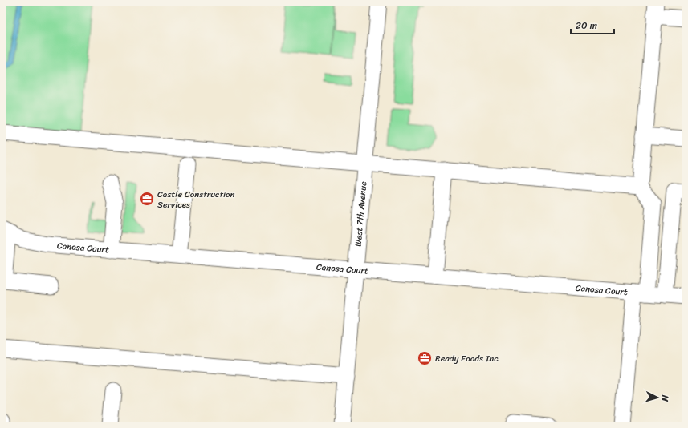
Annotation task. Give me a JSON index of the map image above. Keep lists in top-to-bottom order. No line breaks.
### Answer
{"streets":{"street":["West 7th Avenue","Canosa Court"]},"crossings":[["West 7th Avenue","Canosa Court"]],"places":{"office":["Castle Construction Services","Ready Foods Inc"]},"scale_bar":"20 m","north":"right"}
